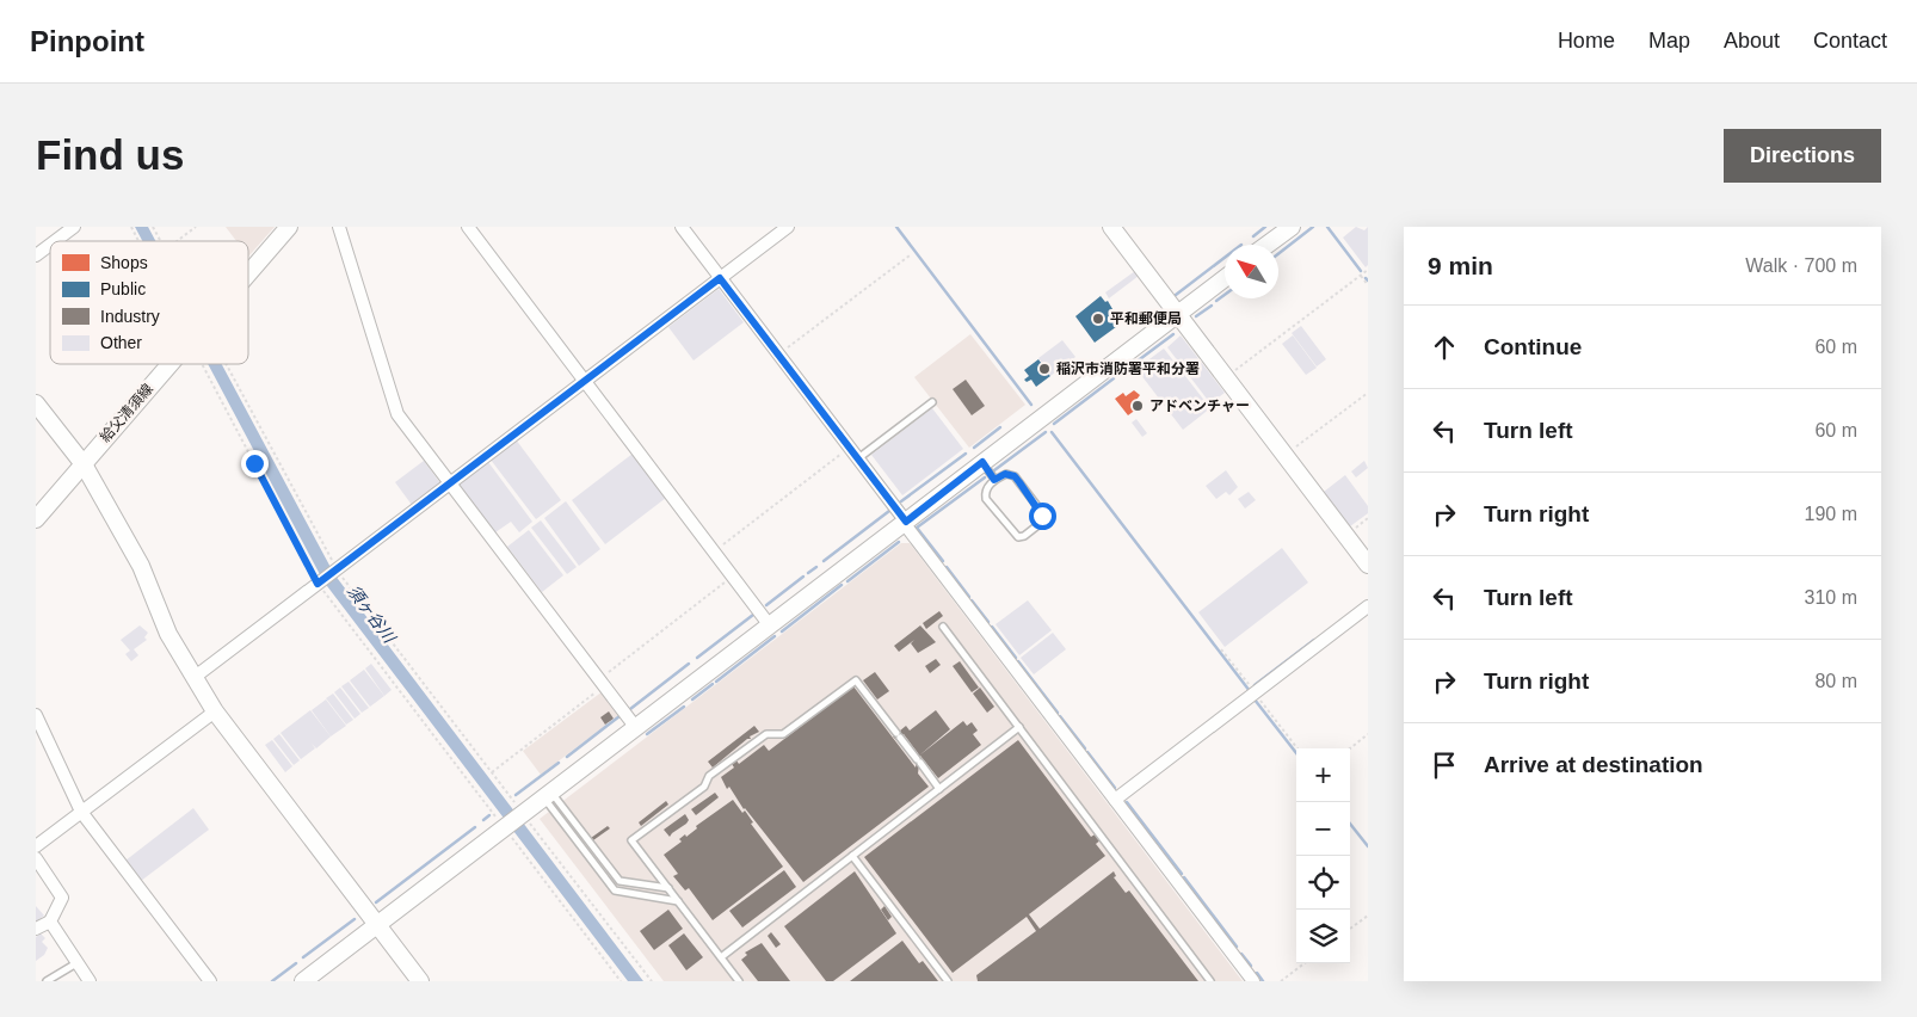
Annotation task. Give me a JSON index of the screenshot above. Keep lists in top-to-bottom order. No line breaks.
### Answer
{"streets":{"street":["給父清須線"]},"water":["須ヶ谷川"],"places":["平和郵便局","稲沢市消防署平和分署","アドベンチャー"],"legend":["Shops","Public","Industry","Other"],"north":"top left","page":{"header":"Pinpoint","nav":["Home","Map","About","Contact"],"buttons":"Directions","title":"Find us","heading":["9 min","Walk · 700 m"],"list":[["Continue","60 m"],["Turn left","60 m"],["Turn right","190 m"],["Turn left","310 m"],["Turn right","80 m"],"Arrive at destination"],"map_buttons":["+","−"]}}
